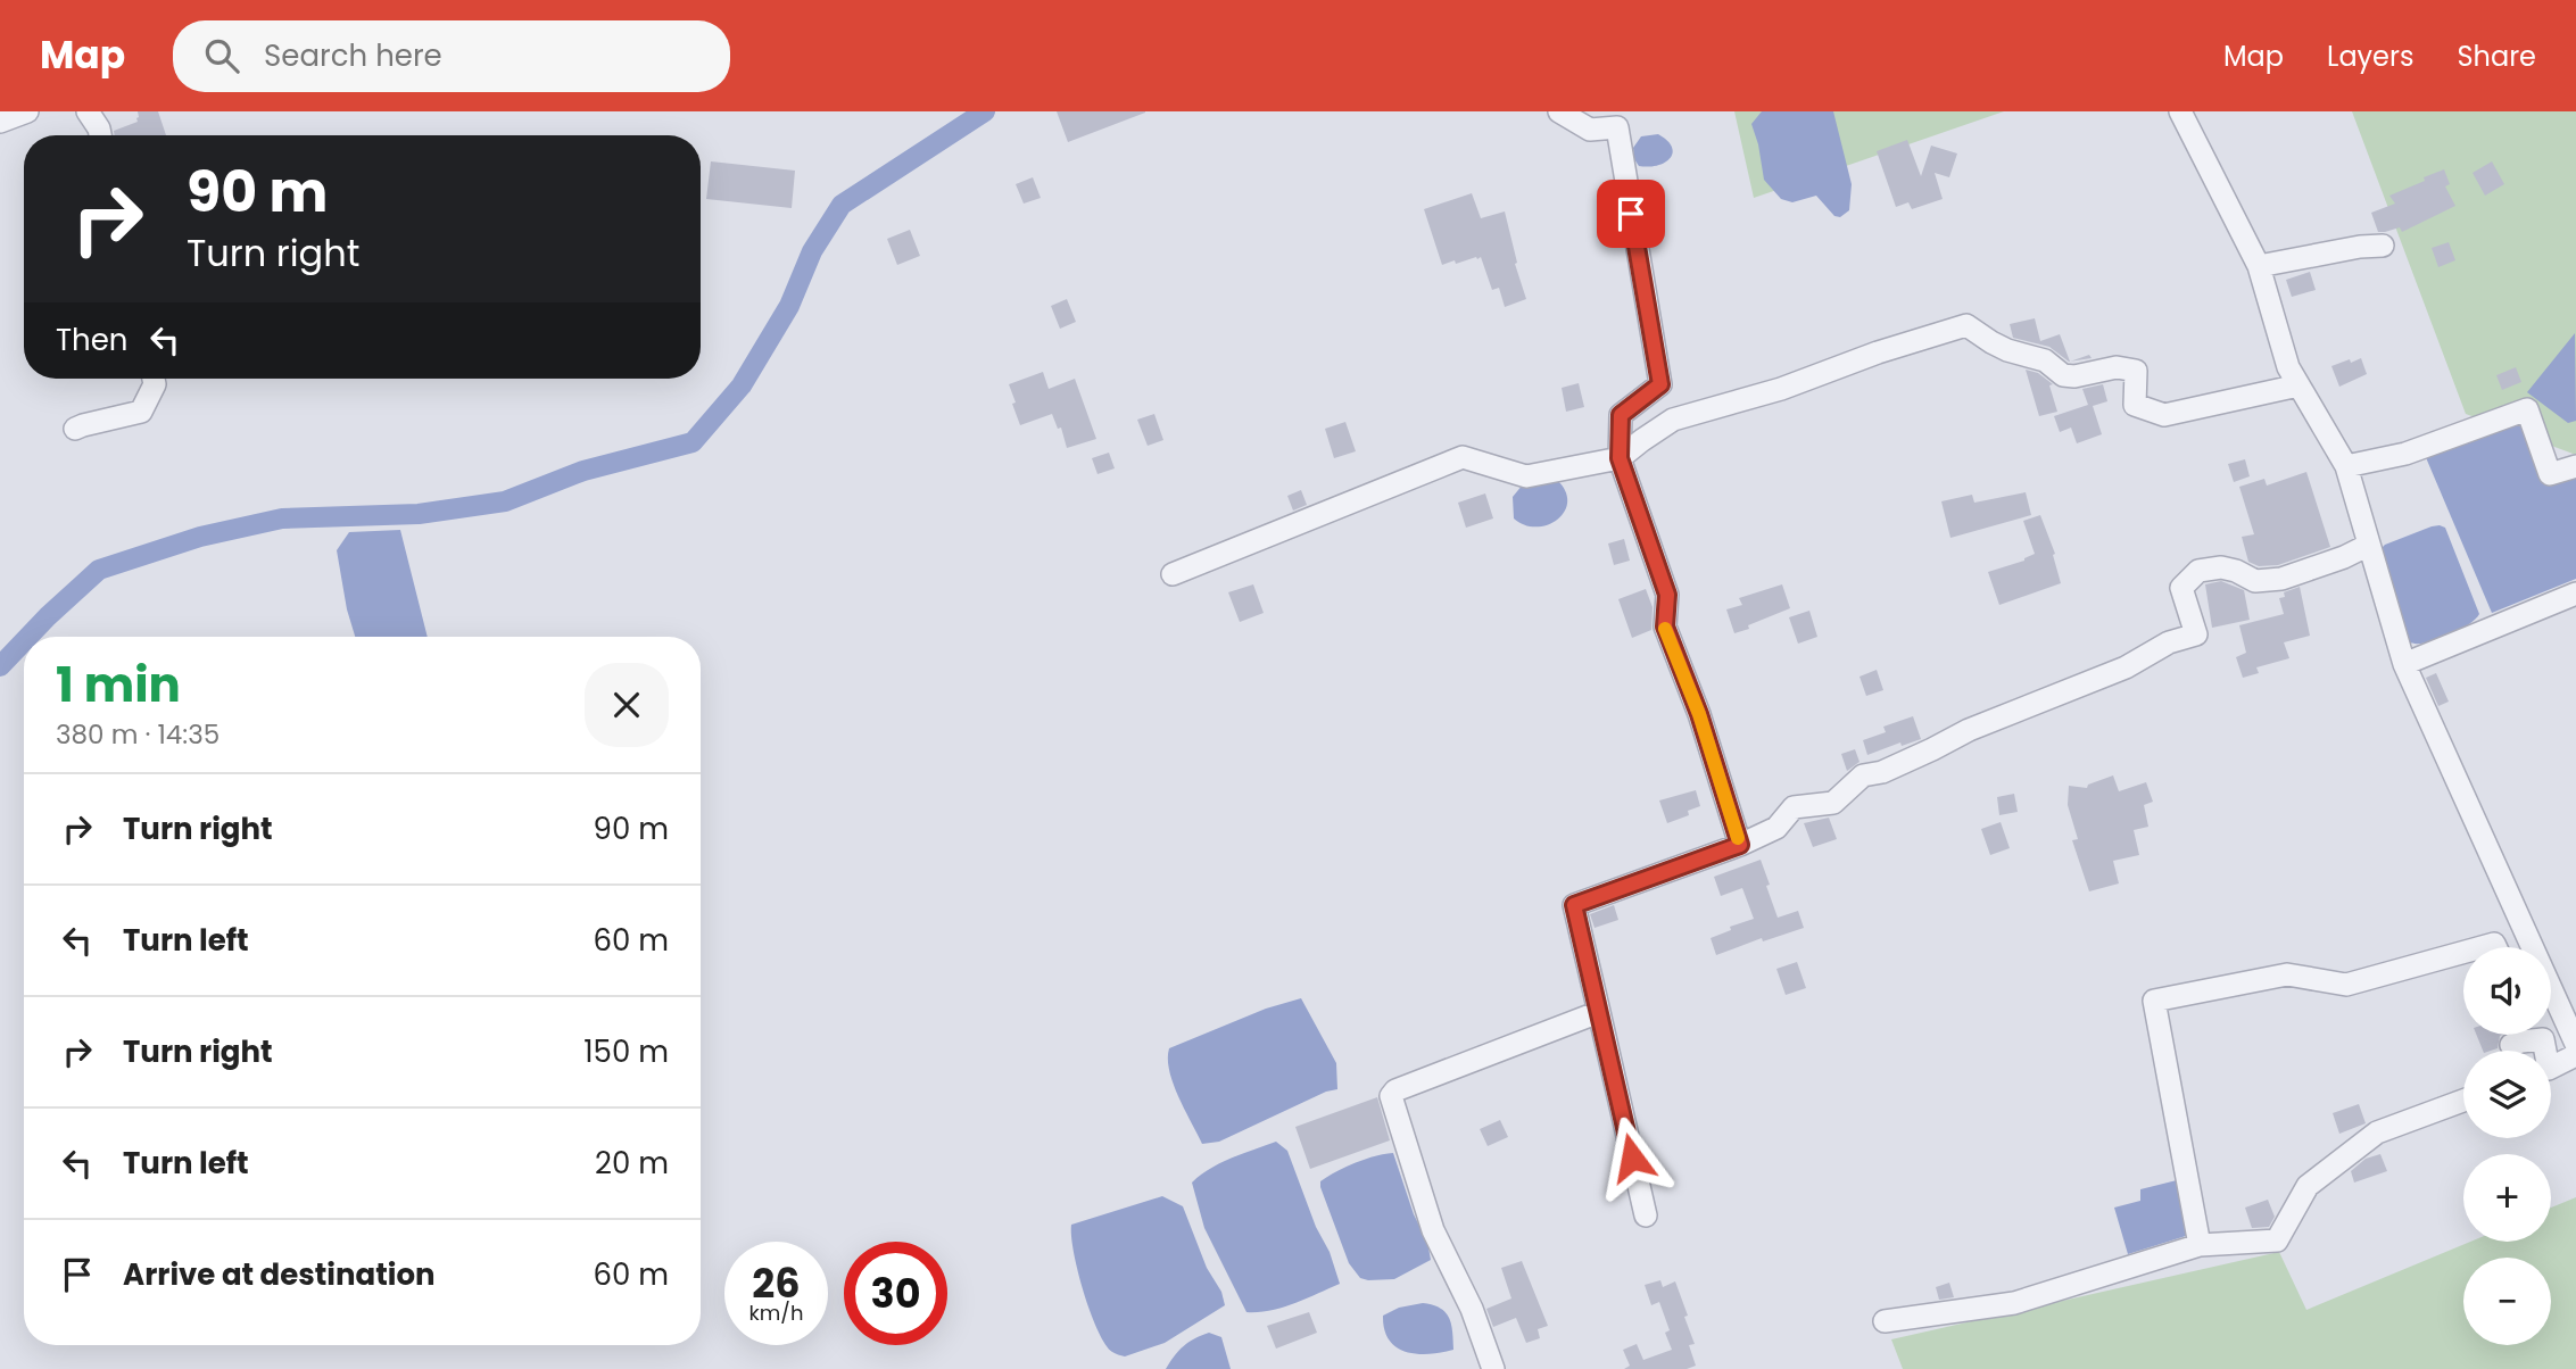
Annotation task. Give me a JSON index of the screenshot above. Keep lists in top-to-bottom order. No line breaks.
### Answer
{"page":{"header":"Map","search":"Search here","nav":["Map","Layers","Share"],"turn":["90 m","Turn right"],"then":"Then","heading":["1 min","380 m · 14:35"],"list":[{"name":"Turn right","value":"90 m"},{"name":"Turn left","value":"60 m"},{"name":"Turn right","value":"150 m"},{"name":"Turn left","value":"20 m"},{"name":"Arrive at destination","value":"60 m"}],"map_buttons":["+","−"],"speed":"26 km/h","limit":"30"}}
